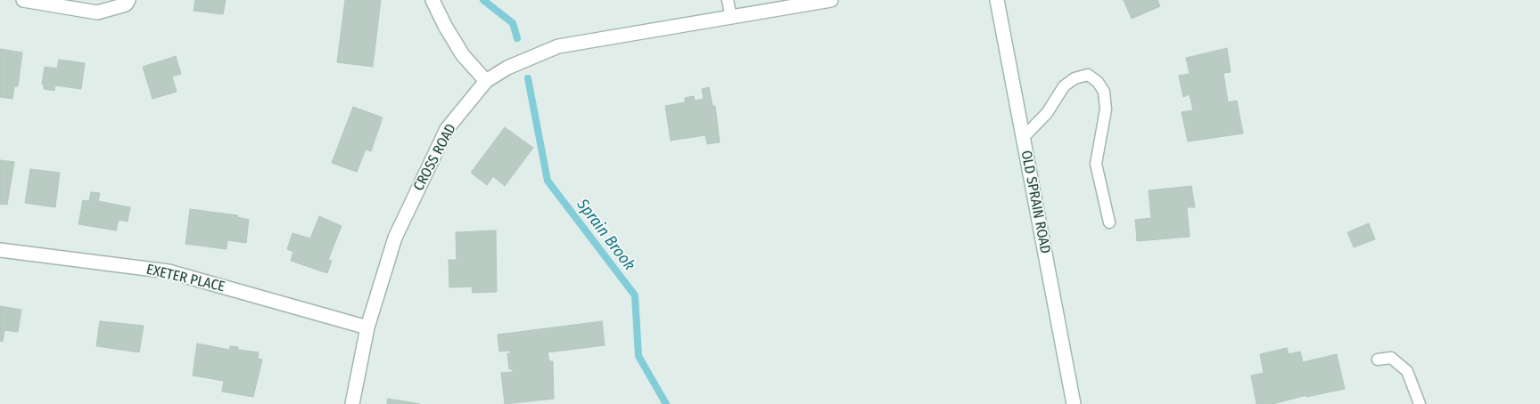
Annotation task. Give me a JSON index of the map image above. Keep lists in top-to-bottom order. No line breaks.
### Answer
{"streets":{"street":["CROSS ROAD","OLD SPRAIN ROAD","EXETER PLACE"]},"crossings":[["CROSS ROAD","EXETER PLACE"]],"water":["Sprain Brook"]}
